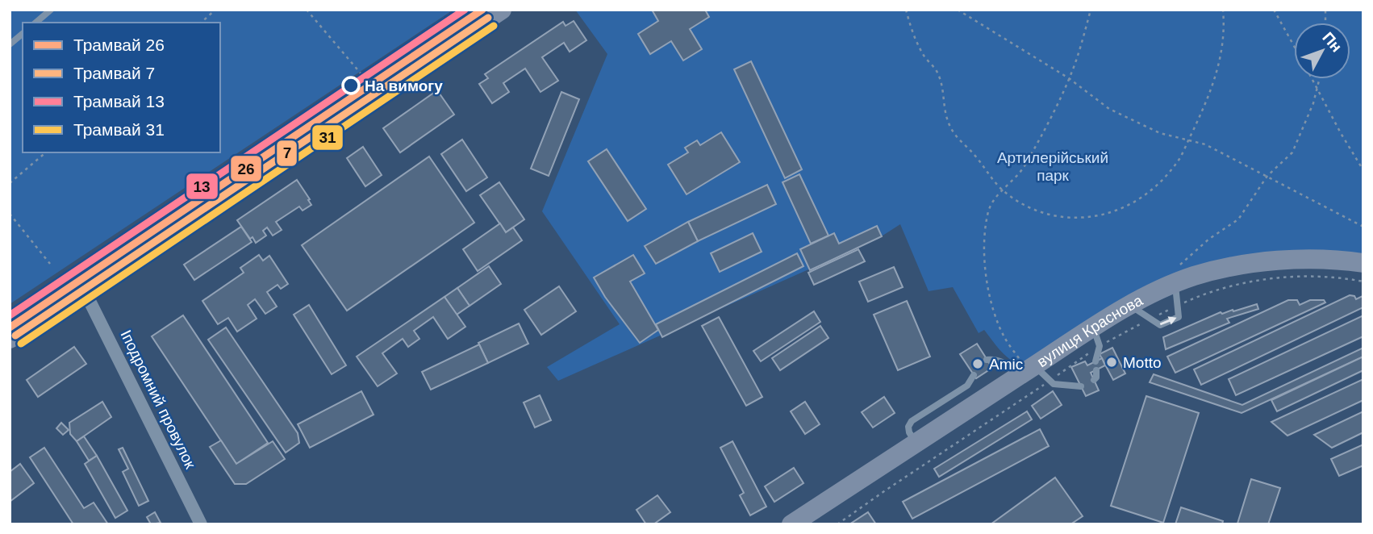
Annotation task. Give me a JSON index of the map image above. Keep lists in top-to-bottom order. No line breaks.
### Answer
{"streets":{"main road":["вулиця Краснова"],"street":["Іподромний провулок"]},"parks":["Артилерійський парк"],"places":["На вимогу","Motto","Amic"],"lines":["tram line 26","tram line 13","tram line 7","tram line 31"],"legend":["Трамвай 26","Трамвай 7","Трамвай 13","Трамвай 31"],"north":"top right"}
